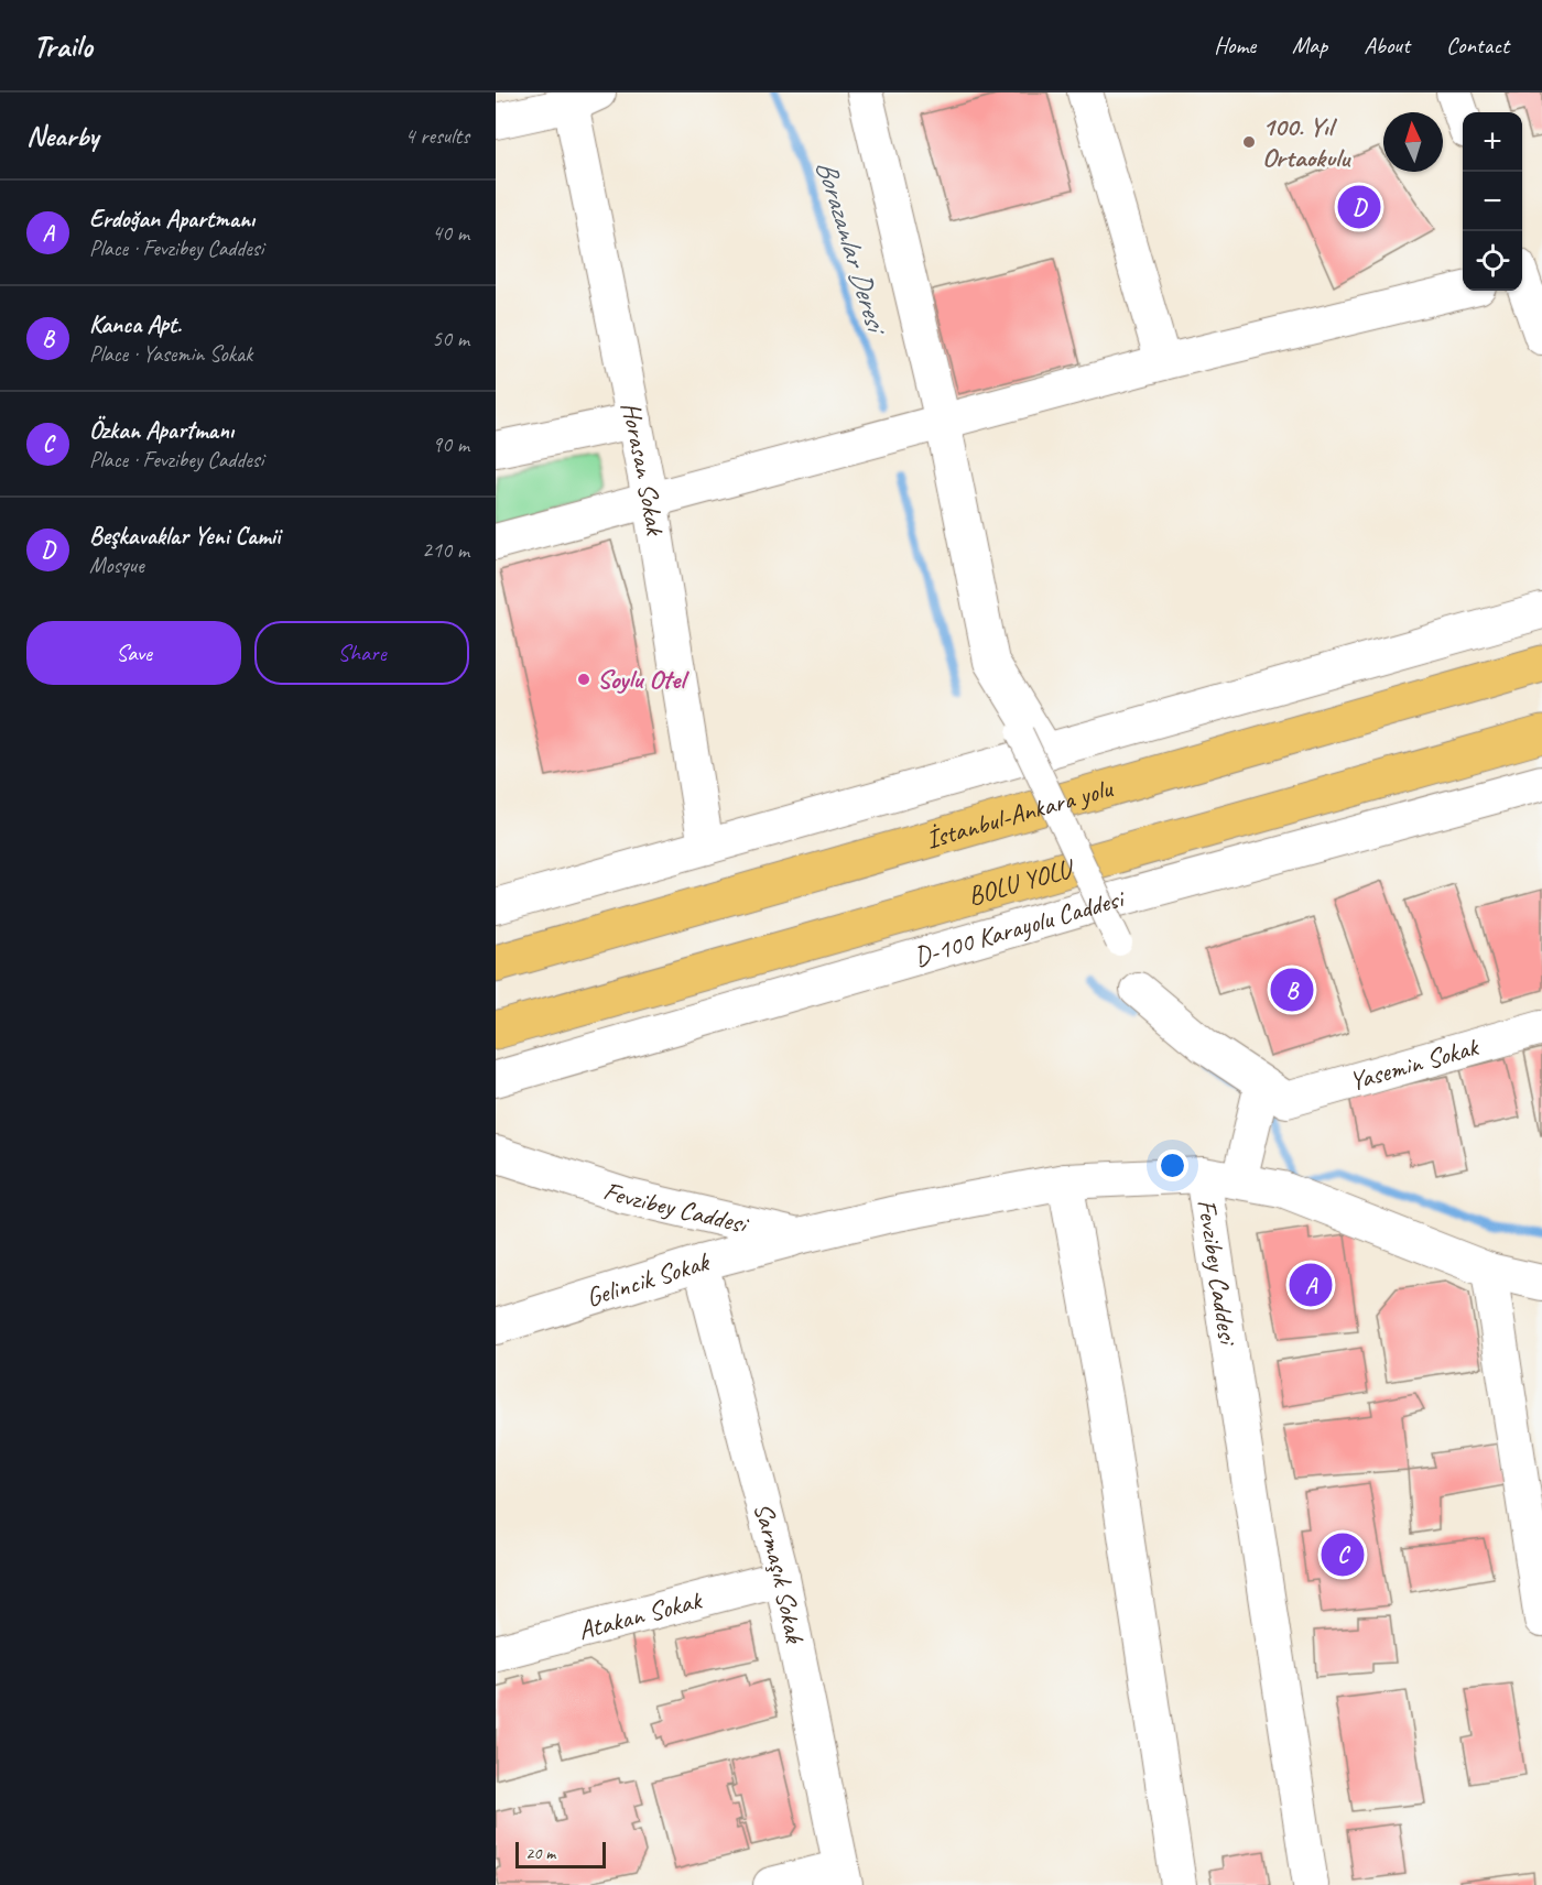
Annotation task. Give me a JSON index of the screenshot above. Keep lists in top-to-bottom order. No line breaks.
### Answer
{"streets":{"highway":["İstanbul-Ankara yolu","BOLU YOLU"],"street":["Horasan Sokak","D-100 Karayolu Caddesi","Yasemin Sokak","Fevzibey Caddesi","Gelincik Sokak","Sarmaşık Sokak","Atakan Sokak"]},"crossings":[["Fevzibey Caddesi","Gelincik Sokak"],["Gelincik Sokak","Sarmaşık Sokak"],["Sarmaşık Sokak","Atakan Sokak"]],"water":["Borazanlar Deresi"],"places":["100. Yıl Ortaokulu","Soylu Otel"],"scale_bar":"20 m","north":"top","page":{"header":"Trailo","nav":["Home","Map","About","Contact"],"heading":["Nearby","4 results"],"map_buttons":["+","−"],"list":[{"mark":"A","name":"Erdoğan Apartmanı","note":"Place · Fevzibey Caddesi","value":"40 m"},{"mark":"B","name":"Kanca Apt.","note":"Place · Yasemin Sokak","value":"50 m"},{"mark":"C","name":"Özkan Apartmanı","note":"Place · Fevzibey Caddesi","value":"90 m"},{"mark":"D","name":"Beşkavaklar Yeni Camii","note":"Mosque","value":"210 m"}],"pins":["D","B","A","C"],"buttons":["Save","Share"],"scale":"20 m"}}
